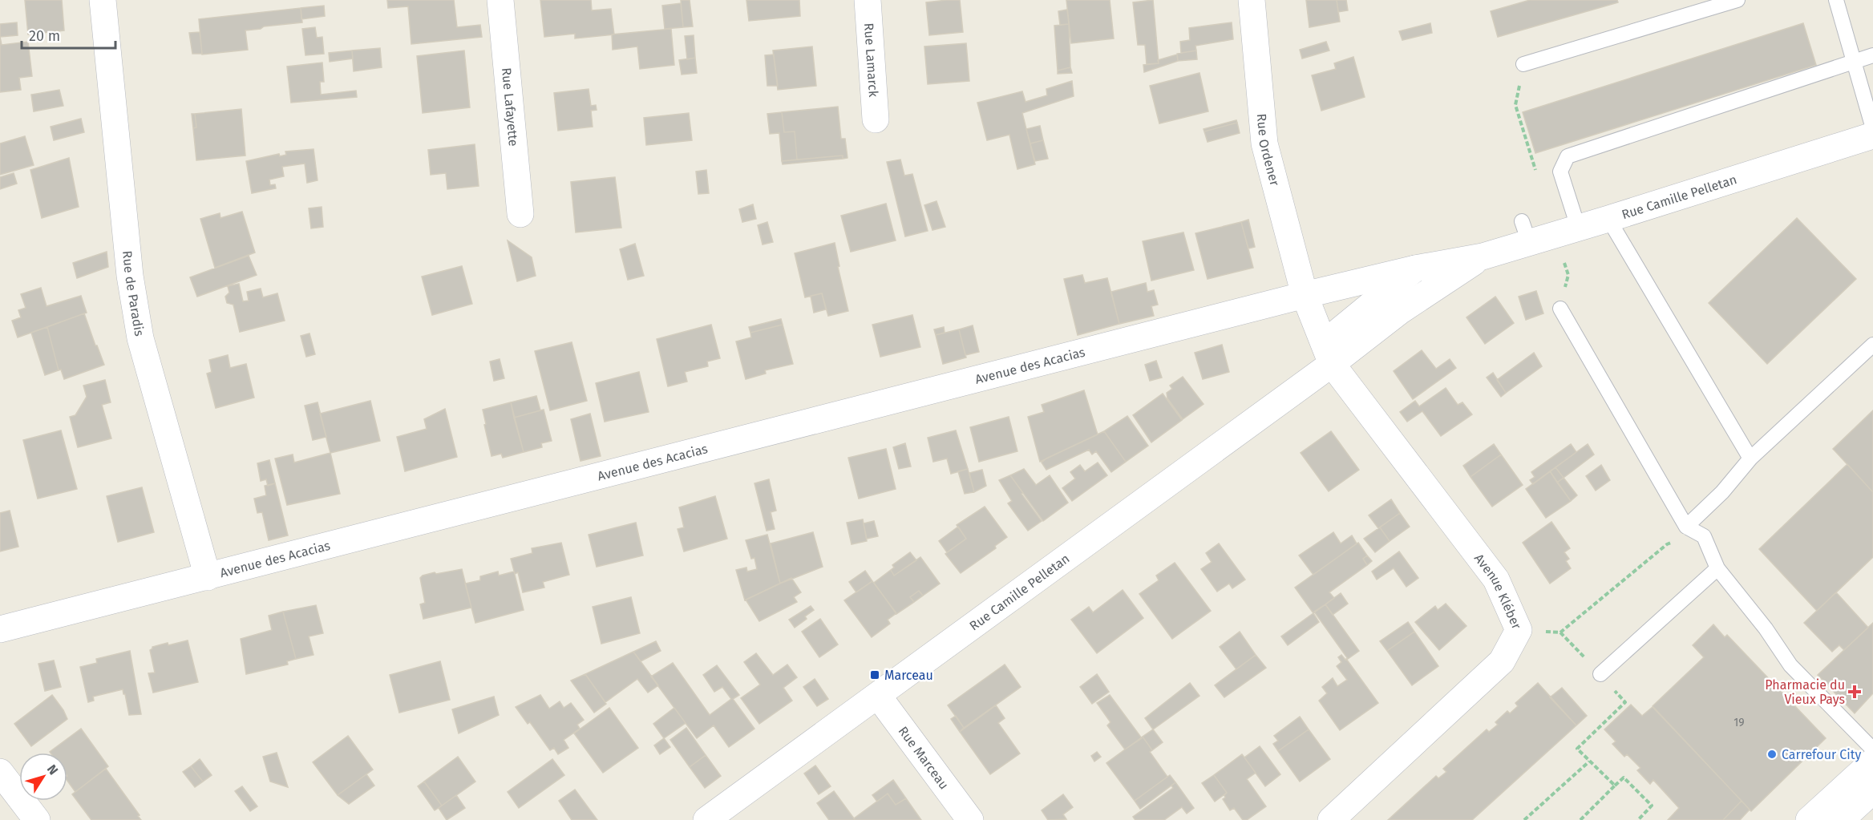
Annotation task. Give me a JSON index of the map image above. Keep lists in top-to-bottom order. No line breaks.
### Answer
{"streets":{"street":["Rue Lamarck","Rue Lafayette","Rue Ordener","Rue Camille Pelletan","Rue de Paradis","Avenue des Acacias","Avenue Kléber","Rue Marceau"]},"crossings":[["Rue Ordener","Rue Camille Pelletan"],["Rue Ordener","Avenue des Acacias"],["Rue Ordener","Avenue Kléber"],["Rue Camille Pelletan","Avenue des Acacias"],["Rue Camille Pelletan","Avenue Kléber"],["Rue Camille Pelletan","Rue Marceau"],["Rue de Paradis","Avenue des Acacias"]],"places":{"transit":["Marceau"],"health":["Pharmacie du Vieux Pays"],"other":["Carrefour City"]},"house_numbers":["19"],"scale_bar":"20 m","north":"top right"}
